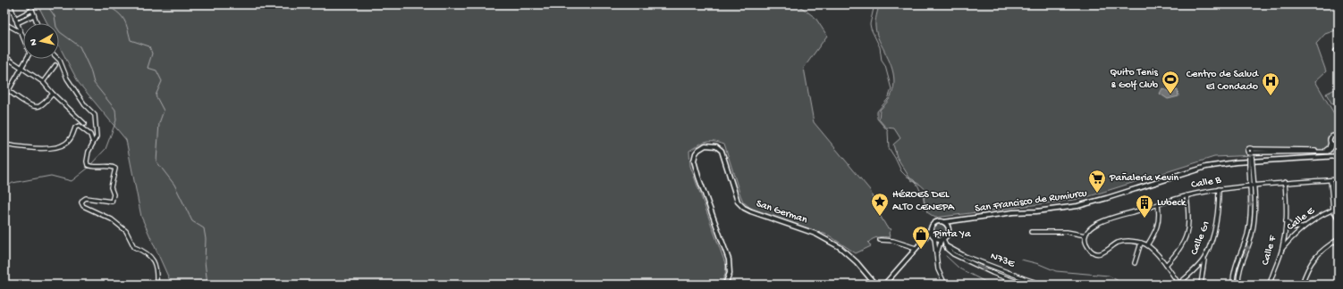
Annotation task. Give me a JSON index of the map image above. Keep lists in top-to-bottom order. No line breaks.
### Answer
{"streets":{"main road":["San Francisco de Rumiurcu","San German"],"street":["Calle B","Calle E","Calle G1","Calle F","N73E"]},"crossings":[["Calle B","Calle G1"],["Calle B","Calle F"],["San Francisco de Rumiurcu","N73E"],["Calle E","Calle F"]],"places":{"sports":["Quito Tenis & Golf Club"],"hospital":["Centro de Salud El Condado"],"supermarket":["Pañaleria Kevin"],"place":["HÉROES DEL ALTO CENEPA"],"building":["Lubeck"],"shop":["Pinta Ya"]},"north":"left"}
